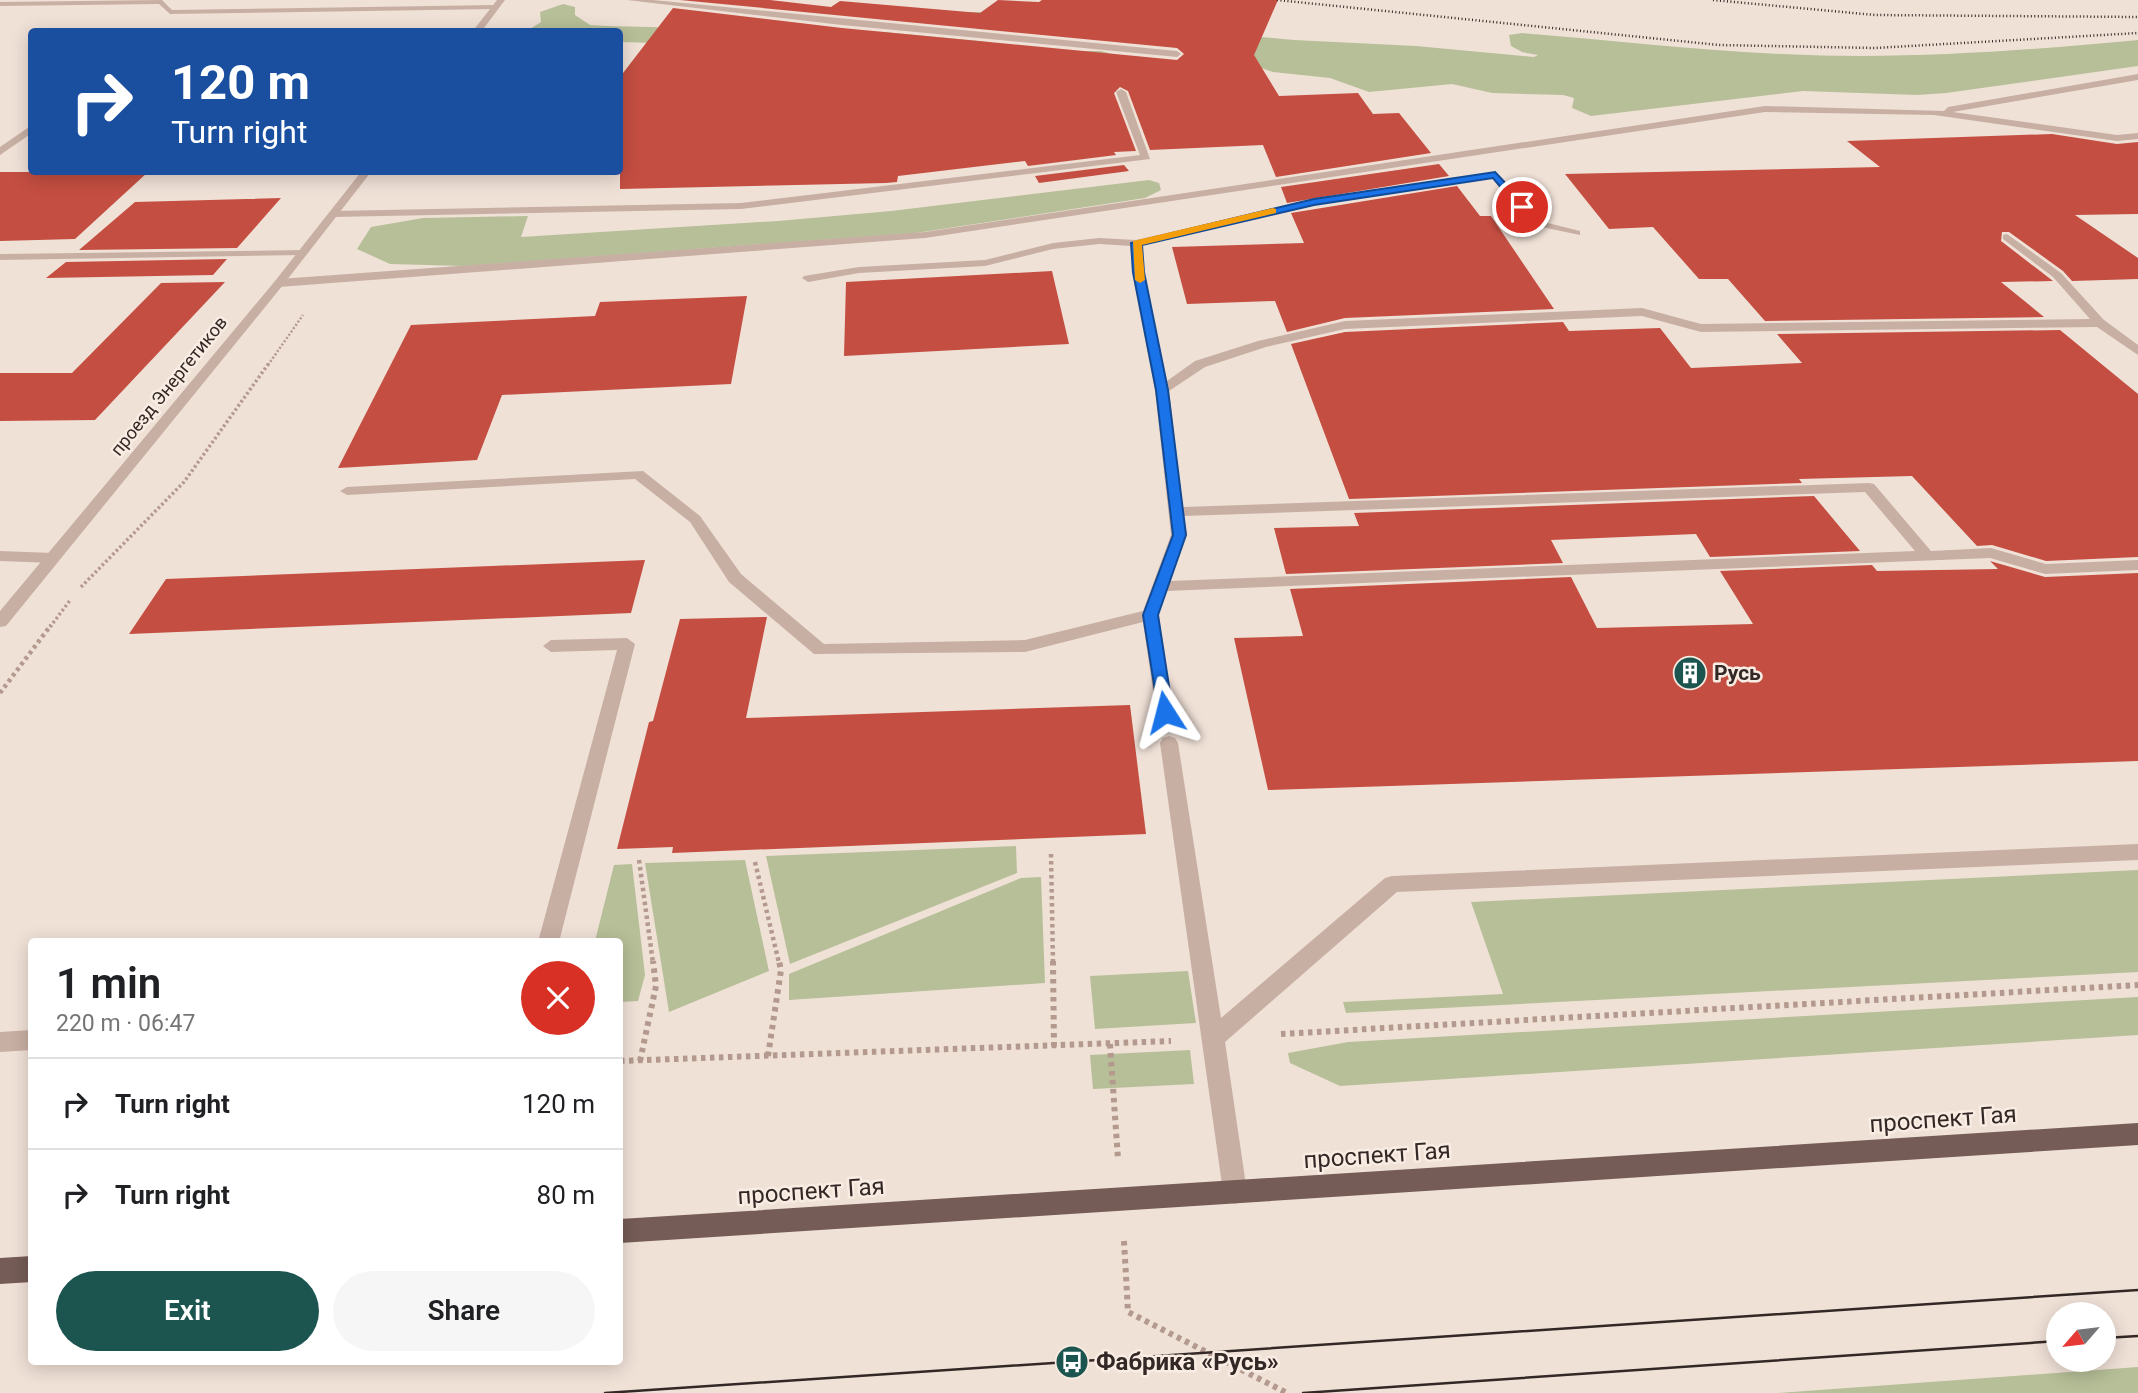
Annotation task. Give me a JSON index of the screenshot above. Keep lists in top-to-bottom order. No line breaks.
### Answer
{"streets":{"main road":["проспект Гая"],"street":["проезд Энергетиков"]},"places":{"building":["Русь"],"bus stop":["Фабрика «Русь»"]},"north":"bottom left","page":{"turn":["120 m","Turn right"],"heading":["1 min","220 m · 06:47"],"list":[{"name":"Turn right","value":"120 m"},{"name":"Turn right","value":"80 m"}],"buttons":["Exit","Share"]}}
